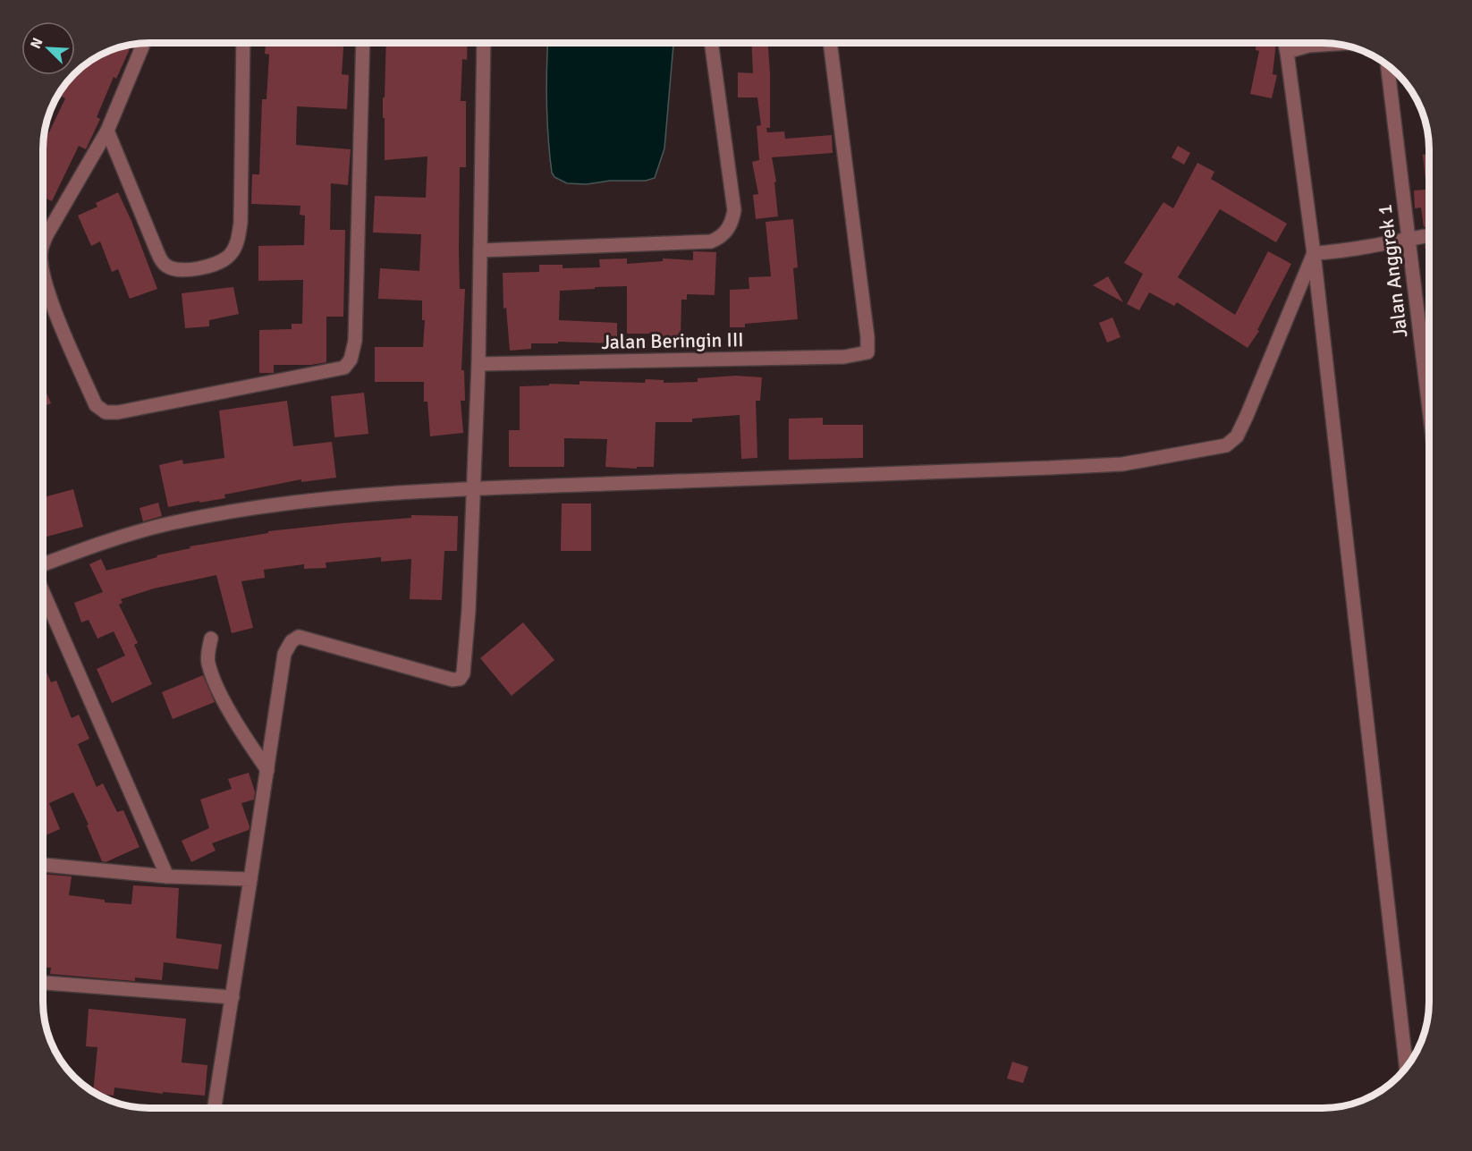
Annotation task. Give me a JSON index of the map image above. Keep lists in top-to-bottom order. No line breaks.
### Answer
{"streets":{"street":["Jalan Anggrek 1","Jalan Beringin III"]},"north":"top left"}
